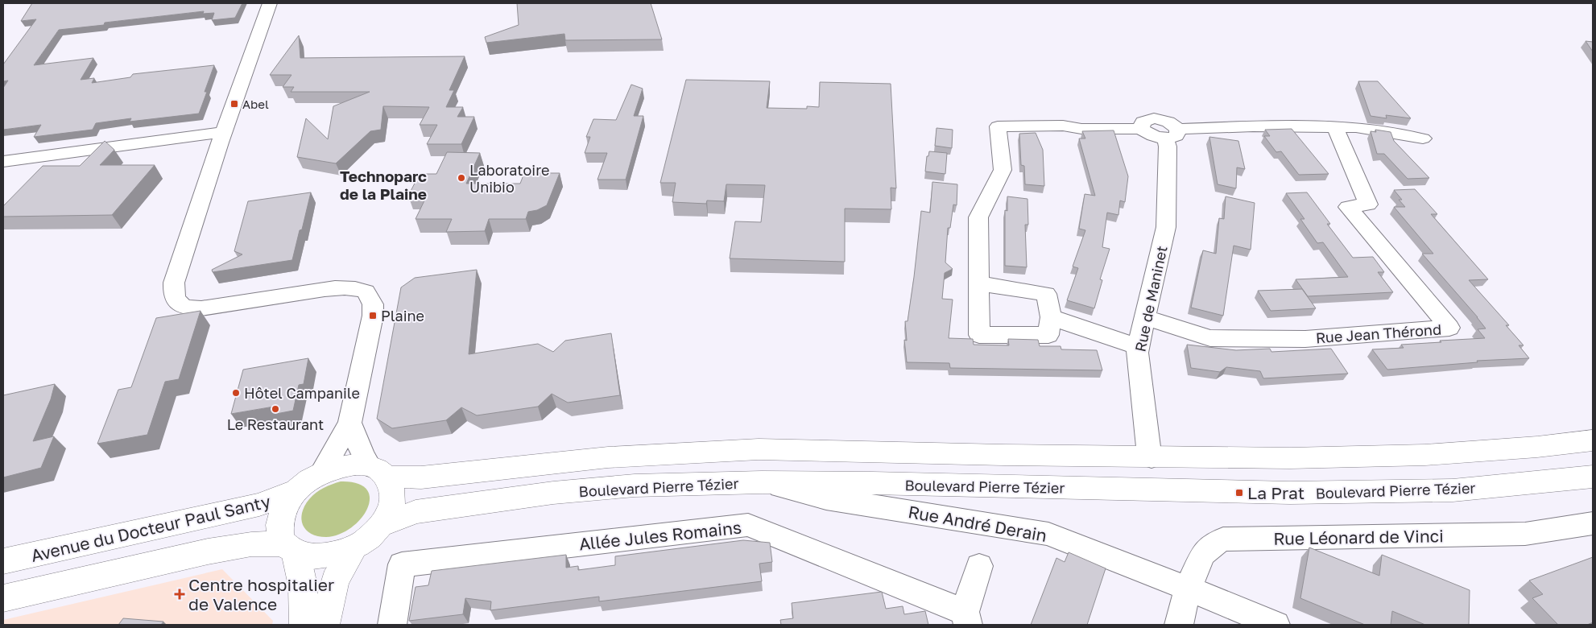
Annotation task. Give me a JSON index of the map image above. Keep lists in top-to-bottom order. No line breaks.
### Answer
{"streets":{"main road":["Boulevard Pierre Tézier","Avenue du Docteur Paul Santy"],"street":["Rue de Maninet","Rue Jean Thérond","Rue André Derain","Allée Jules Romains","Rue Léonard de Vinci"]},"crossings":[["Rue de Maninet","Rue Jean Thérond"],["Boulevard Pierre Tézier","Rue André Derain"],["Boulevard Pierre Tézier","Avenue du Docteur Paul Santy"],["Rue André Derain","Rue Léonard de Vinci"]],"districts":["Technoparc de la Plaine"],"places":{"transit":["Abel","Plaine","La Prat"],"other":["Laboratoire Unibio","Hôtel Campanile","Le Restaurant"],"health":["Centre hospitalier de Valence"]}}
